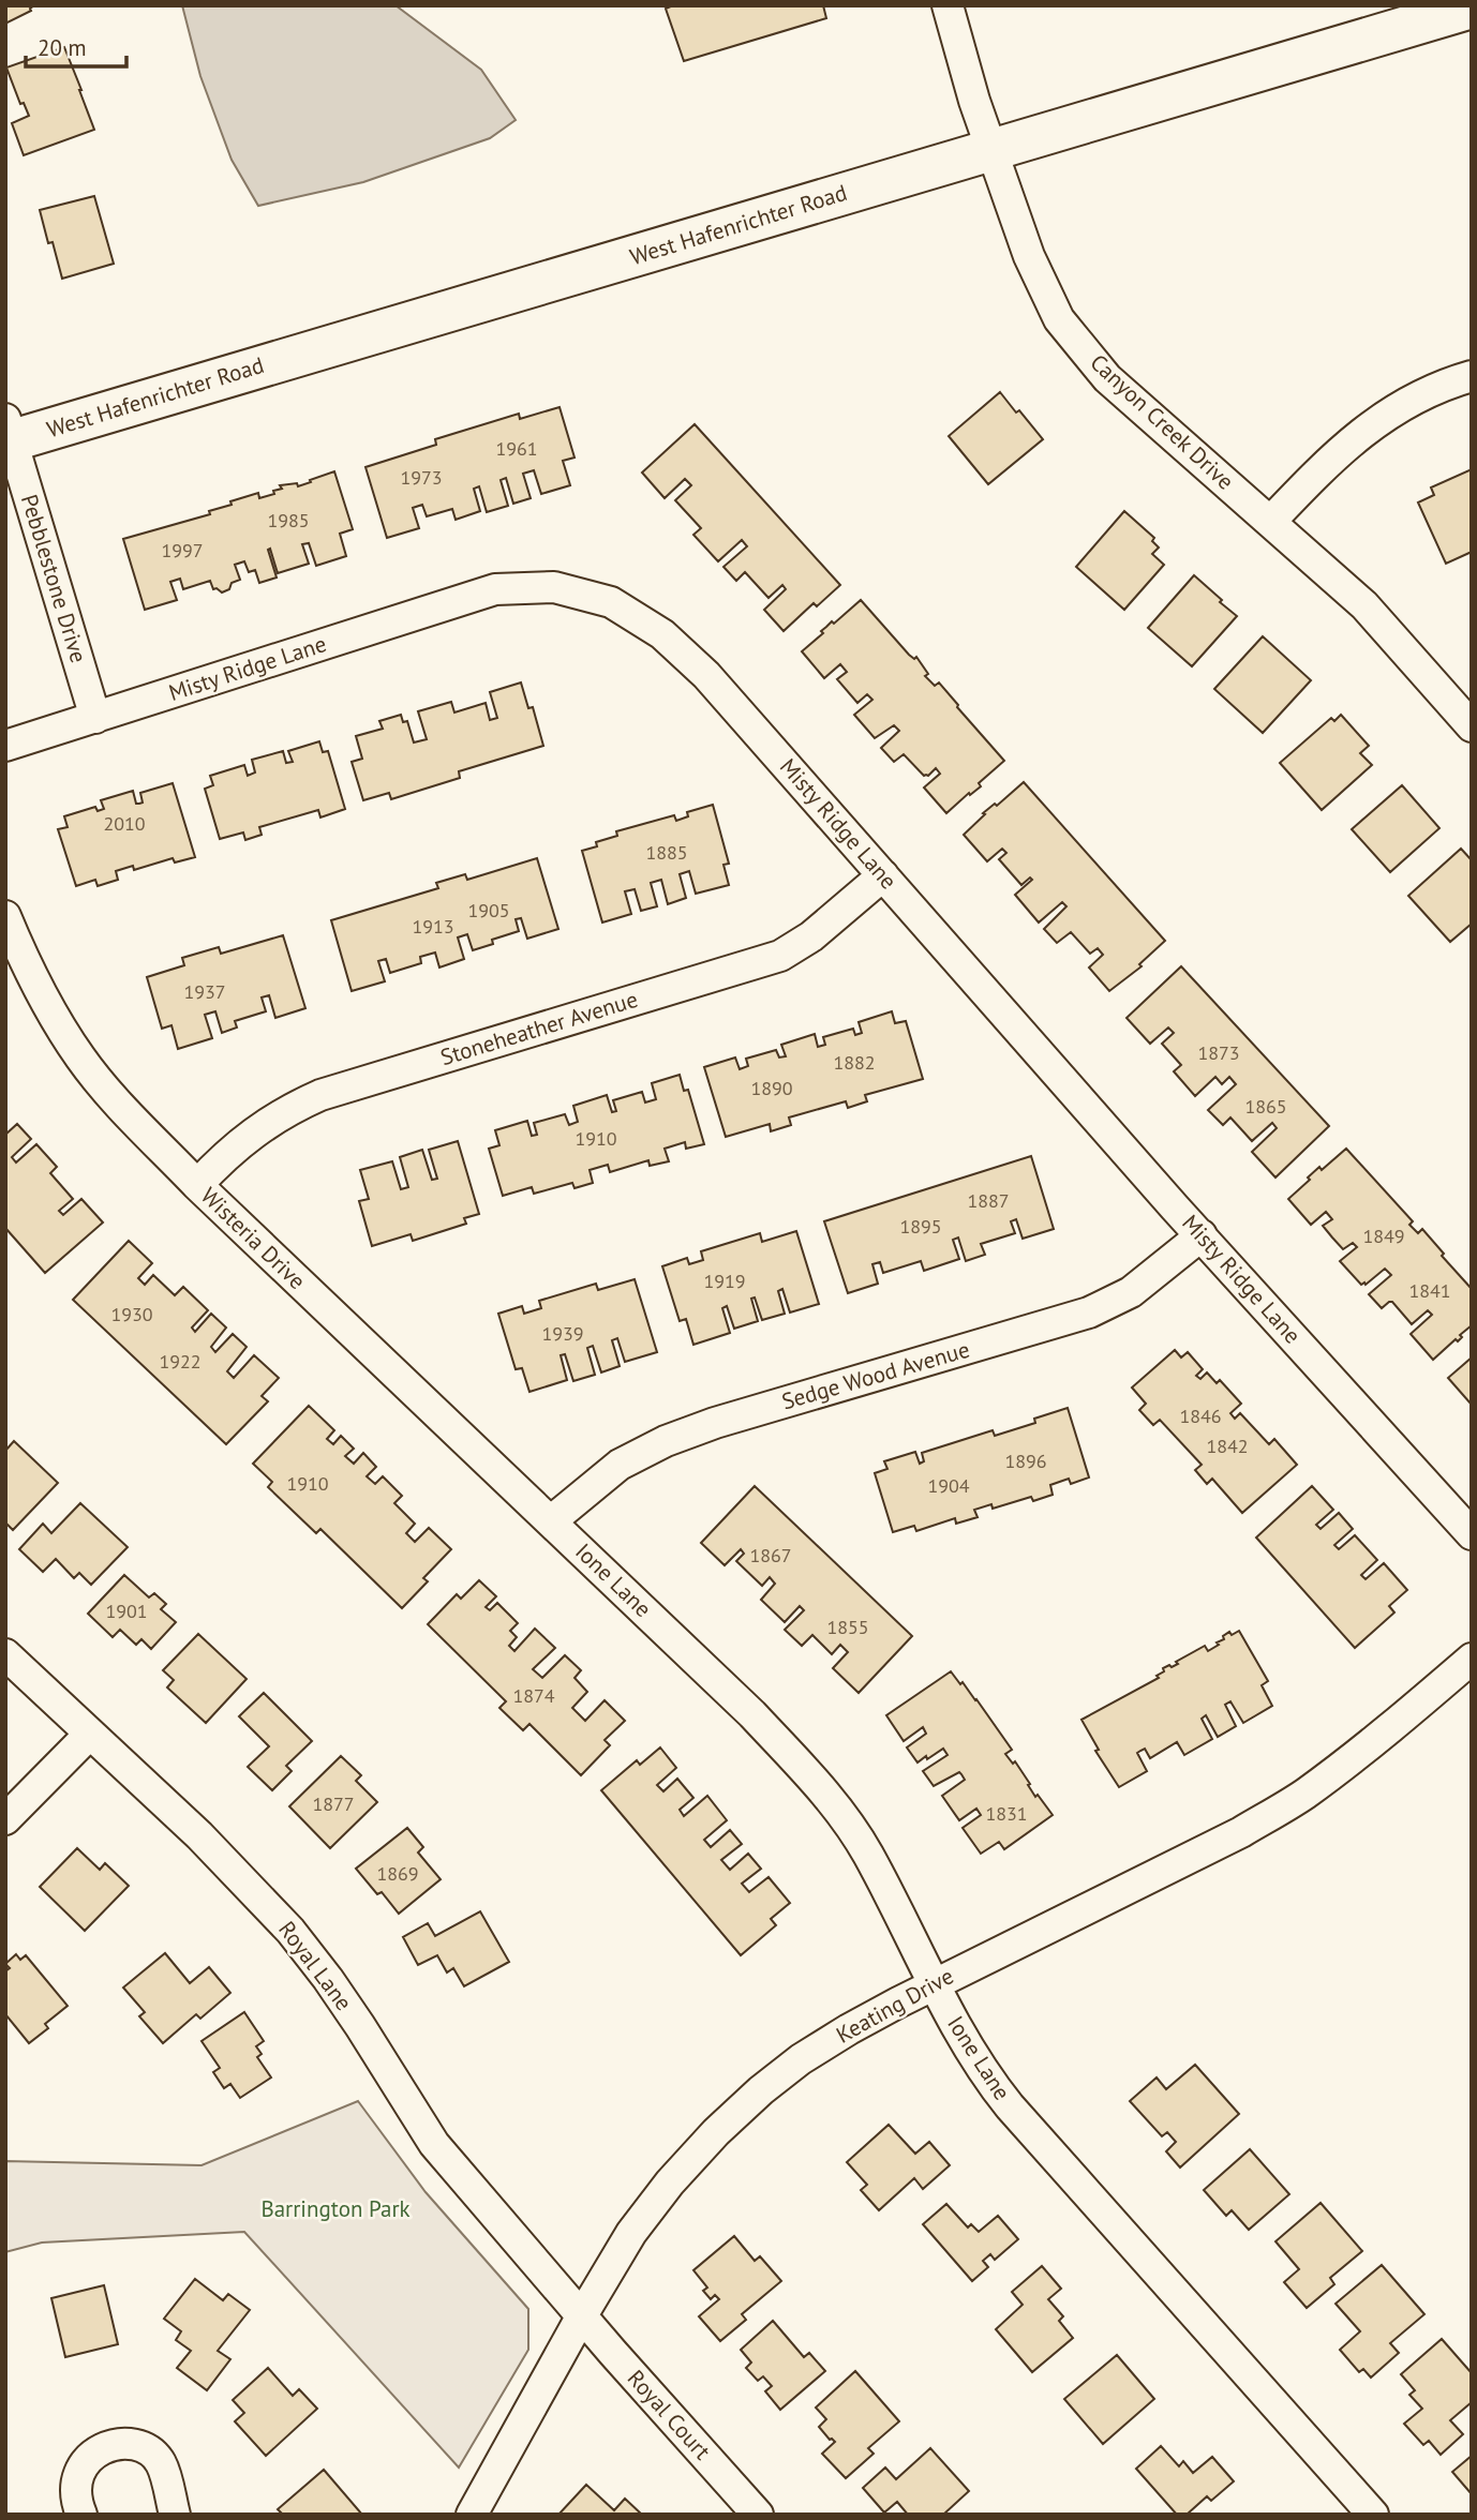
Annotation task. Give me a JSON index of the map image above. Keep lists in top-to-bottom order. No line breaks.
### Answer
{"streets":{"street":["West Hafenrichter Road","Canyon Creek Drive","Pebblestone Drive","Misty Ridge Lane","Stoneheather Avenue","Wisteria Drive","Sedge Wood Avenue","Ione Lane","Royal Lane","Keating Drive","Royal Court"]},"crossings":[["West Hafenrichter Road","Canyon Creek Drive"],["West Hafenrichter Road","Pebblestone Drive"],["Pebblestone Drive","Misty Ridge Lane"],["Misty Ridge Lane","Stoneheather Avenue"],["Misty Ridge Lane","Sedge Wood Avenue"],["Stoneheather Avenue","Wisteria Drive"],["Wisteria Drive","Sedge Wood Avenue"],["Wisteria Drive","Ione Lane"],["Sedge Wood Avenue","Ione Lane"],["Ione Lane","Keating Drive"],["Royal Lane","Keating Drive"],["Royal Lane","Royal Court"],["Keating Drive","Royal Court"]],"parks":["Barrington Park"],"house_numbers":["1961","1973","1985","1997","2010","1885","1905","1913","1937","1873","1882","1890","1865","1910","1887","1895","1849","1919","1841","1930","1939","1922","1846","1842","1896","1910","1904","1867","1901","1855","1874","1877","1831","1869"],"scale_bar":"20 m"}
